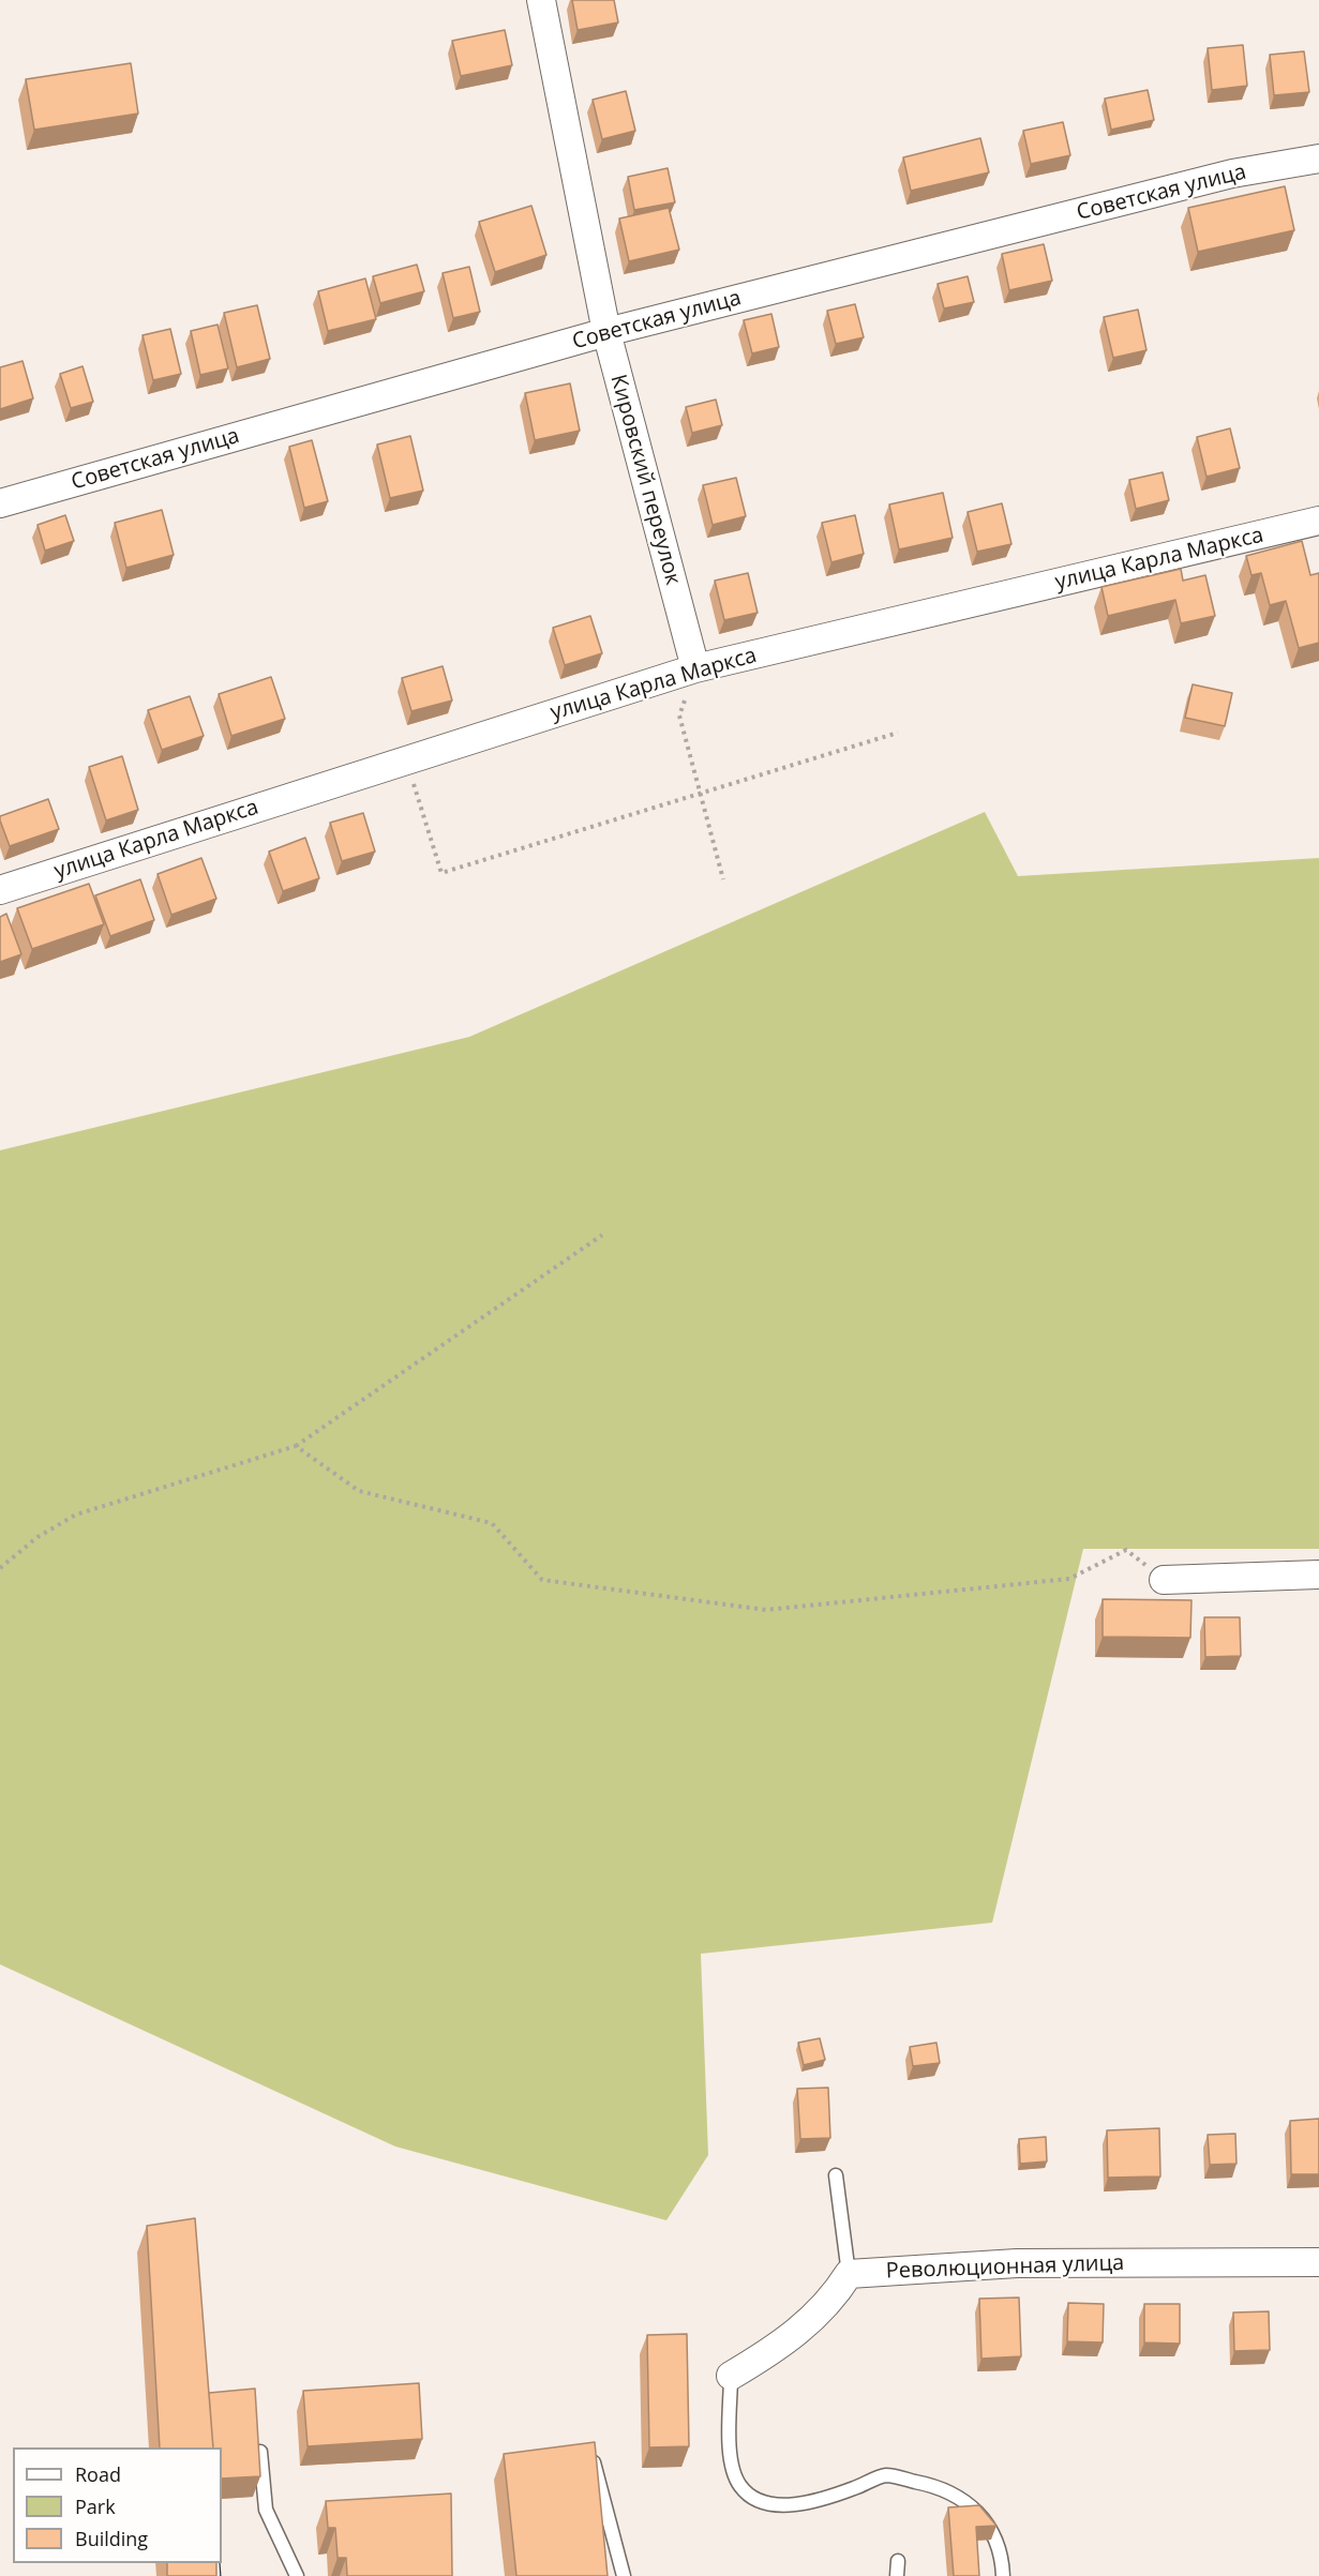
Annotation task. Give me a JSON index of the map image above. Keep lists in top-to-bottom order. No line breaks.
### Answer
{"streets":{"street":["Советская улица","Кировский переулок","улица Карла Маркса","Революционная улица"]},"crossings":[["Советская улица","Кировский переулок"],["Кировский переулок","улица Карла Маркса"]],"legend":["Road","Park","Building"]}
